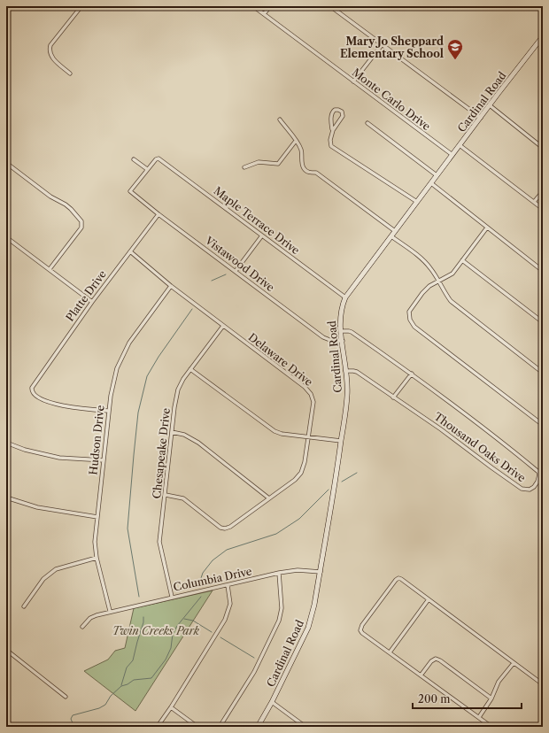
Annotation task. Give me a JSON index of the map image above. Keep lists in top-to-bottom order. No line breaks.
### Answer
{"streets":{"street":["Monte Carlo Drive","Cardinal Road","Maple Terrace Drive","Vistawood Drive","Platte Drive","Delaware Drive","Hudson Drive","Thousand Oaks Drive","Chesapeake Drive","Columbia Drive"]},"crossings":[["Monte Carlo Drive","Cardinal Road"],["Cardinal Road","Maple Terrace Drive"],["Cardinal Road","Vistawood Drive"],["Cardinal Road","Thousand Oaks Drive"],["Cardinal Road","Columbia Drive"],["Maple Terrace Drive","Vistawood Drive"],["Vistawood Drive","Platte Drive"],["Platte Drive","Delaware Drive"],["Platte Drive","Hudson Drive"],["Delaware Drive","Hudson Drive"],["Delaware Drive","Chesapeake Drive"],["Hudson Drive","Columbia Drive"],["Chesapeake Drive","Columbia Drive"]],"parks":["Twin Creeks Park"],"places":{"school or university":["Mary Jo Sheppard Elementary School"]},"scale_bar":"200 m"}
